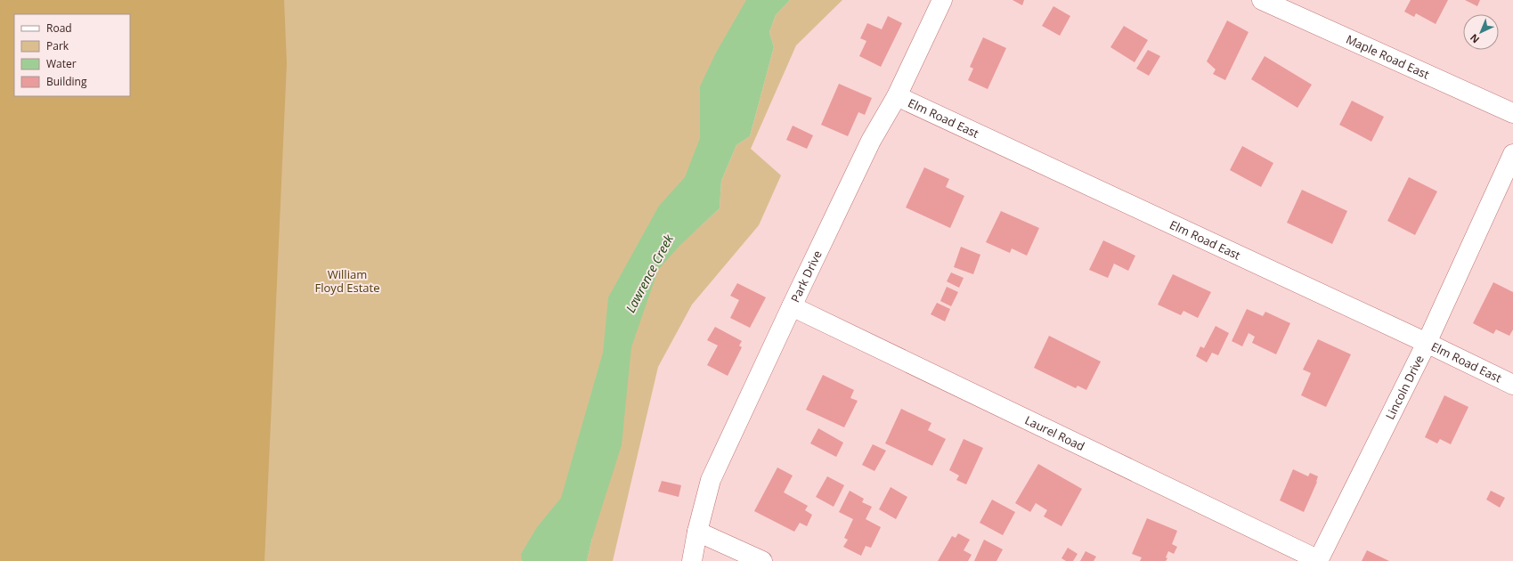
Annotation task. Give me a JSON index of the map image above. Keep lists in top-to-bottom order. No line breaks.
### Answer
{"streets":{"street":["Maple Road East","Elm Road East","Park Drive","Lincoln Drive","Laurel Road"]},"crossings":[["Elm Road East","Park Drive"],["Elm Road East","Lincoln Drive"],["Park Drive","Laurel Road"],["Lincoln Drive","Laurel Road"]],"water":["Lawrence Creek"],"parks":["William Floyd Estate"],"legend":["Road","Park","Water","Building"],"north":"bottom left"}
